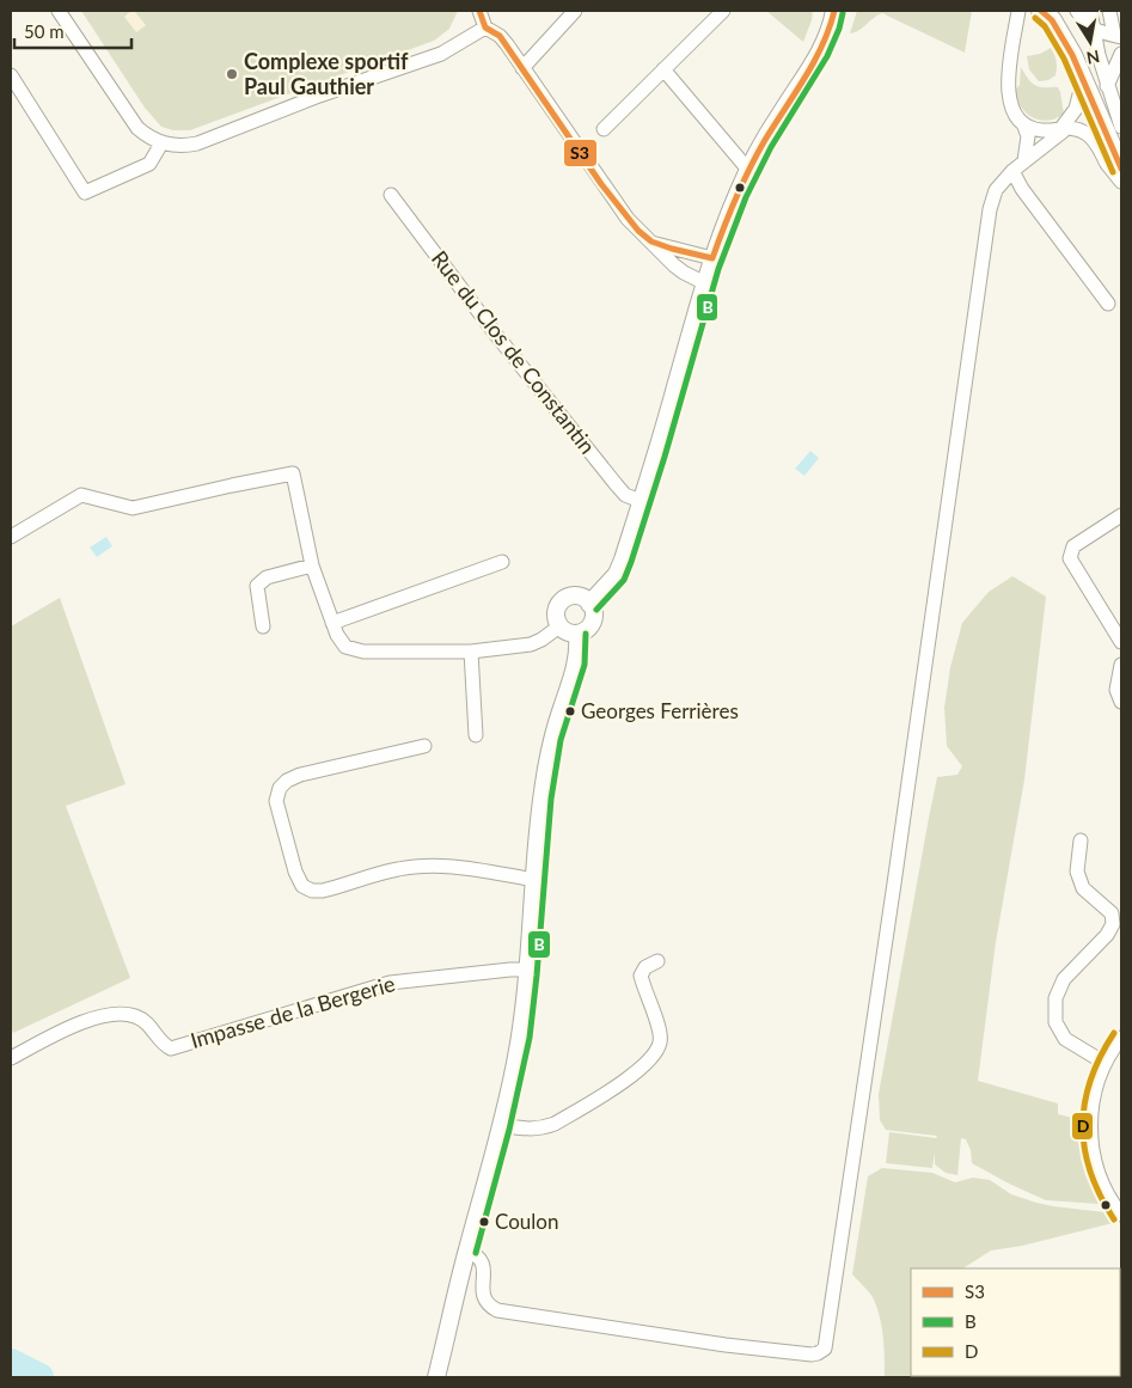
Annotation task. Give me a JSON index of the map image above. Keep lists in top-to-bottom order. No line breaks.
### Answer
{"streets":{"street":["Rue du Clos de Constantin","Impasse de la Bergerie"]},"places":["Complexe sportif Paul Gauthier","Georges Ferrières","Coulon"],"lines":["transit line S3","transit line B","transit line D"],"legend":["S3","B","D"],"scale_bar":"50 m","north":"bottom"}
